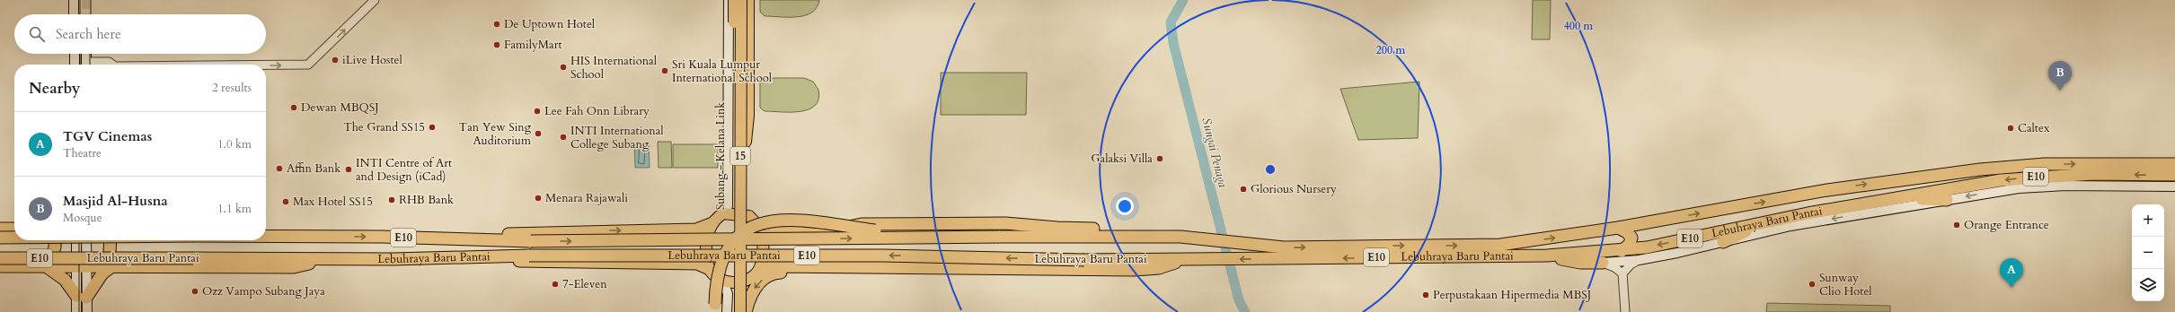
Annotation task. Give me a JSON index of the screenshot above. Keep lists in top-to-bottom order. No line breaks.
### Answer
{"streets":{"highway":["E10","Lebuhraya Baru Pantai"],"main road":["Subang - Kelana Link","15"]},"water":["Sungai Penaga"],"places":["De Uptown Hotel","FamilyMart","iLive Hostel","HIS International School","Sri Kuala Lumpur International School","Dewan MBQSJ","Lee Fah Onn Library","The Grand SS15","Caltex","Tan Yew Sing Auditorium","INTI International College Subang","Galaksi Villa","Affin Bank","INTI Centre of Art and Design (iCad)","Glorious Nursery","Menara Rajawali","RHB Bank","Max Hotel SS15","Orange Entrance","7-Eleven","Sunway Clio Hotel","Ozz Vampo Subang Jaya","Perpustakaan Hipermedia MBSJ"],"page":{"search":"Search here","pins":["B","A"],"heading":["Nearby","2 results"],"list":[{"mark":"A","name":"TGV Cinemas","note":"Theatre","value":"1.0 km"},{"mark":"B","name":"Masjid Al-Husna","note":"Mosque","value":"1.1 km"}],"map_buttons":["+","−"]},"rings":["400 m","200 m"]}
